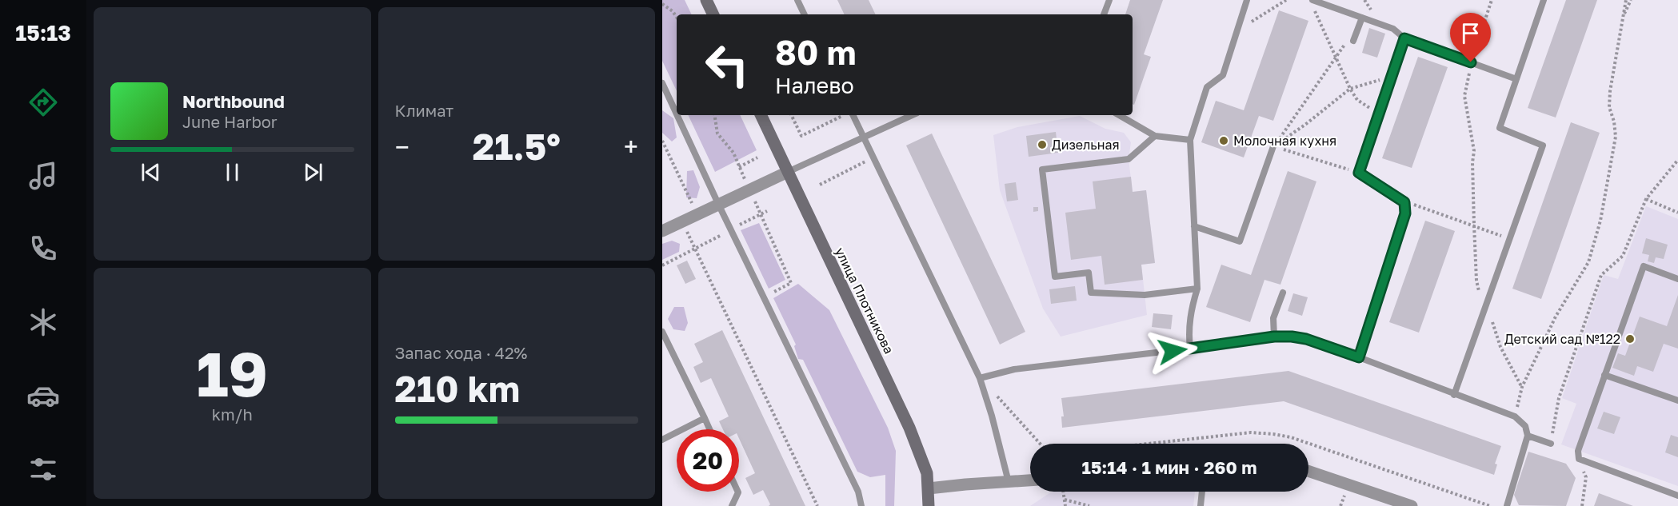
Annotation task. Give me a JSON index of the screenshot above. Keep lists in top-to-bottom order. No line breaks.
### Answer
{"streets":{"main road":["улица Плотникова"]},"places":["Молочная кухня","Дизельная","Детский сад №122"],"page":{"tabs":"15:13","tile":["Климат",["19","km/h"],["Запас хода · 42%","210 km"]],"turn":["80 m","Налево"],"song":["Northbound","June Harbor"],"heat":["−","21.5°","+"],"limit":"20","trip":"15:14 · 1 мин · 260 m"}}
